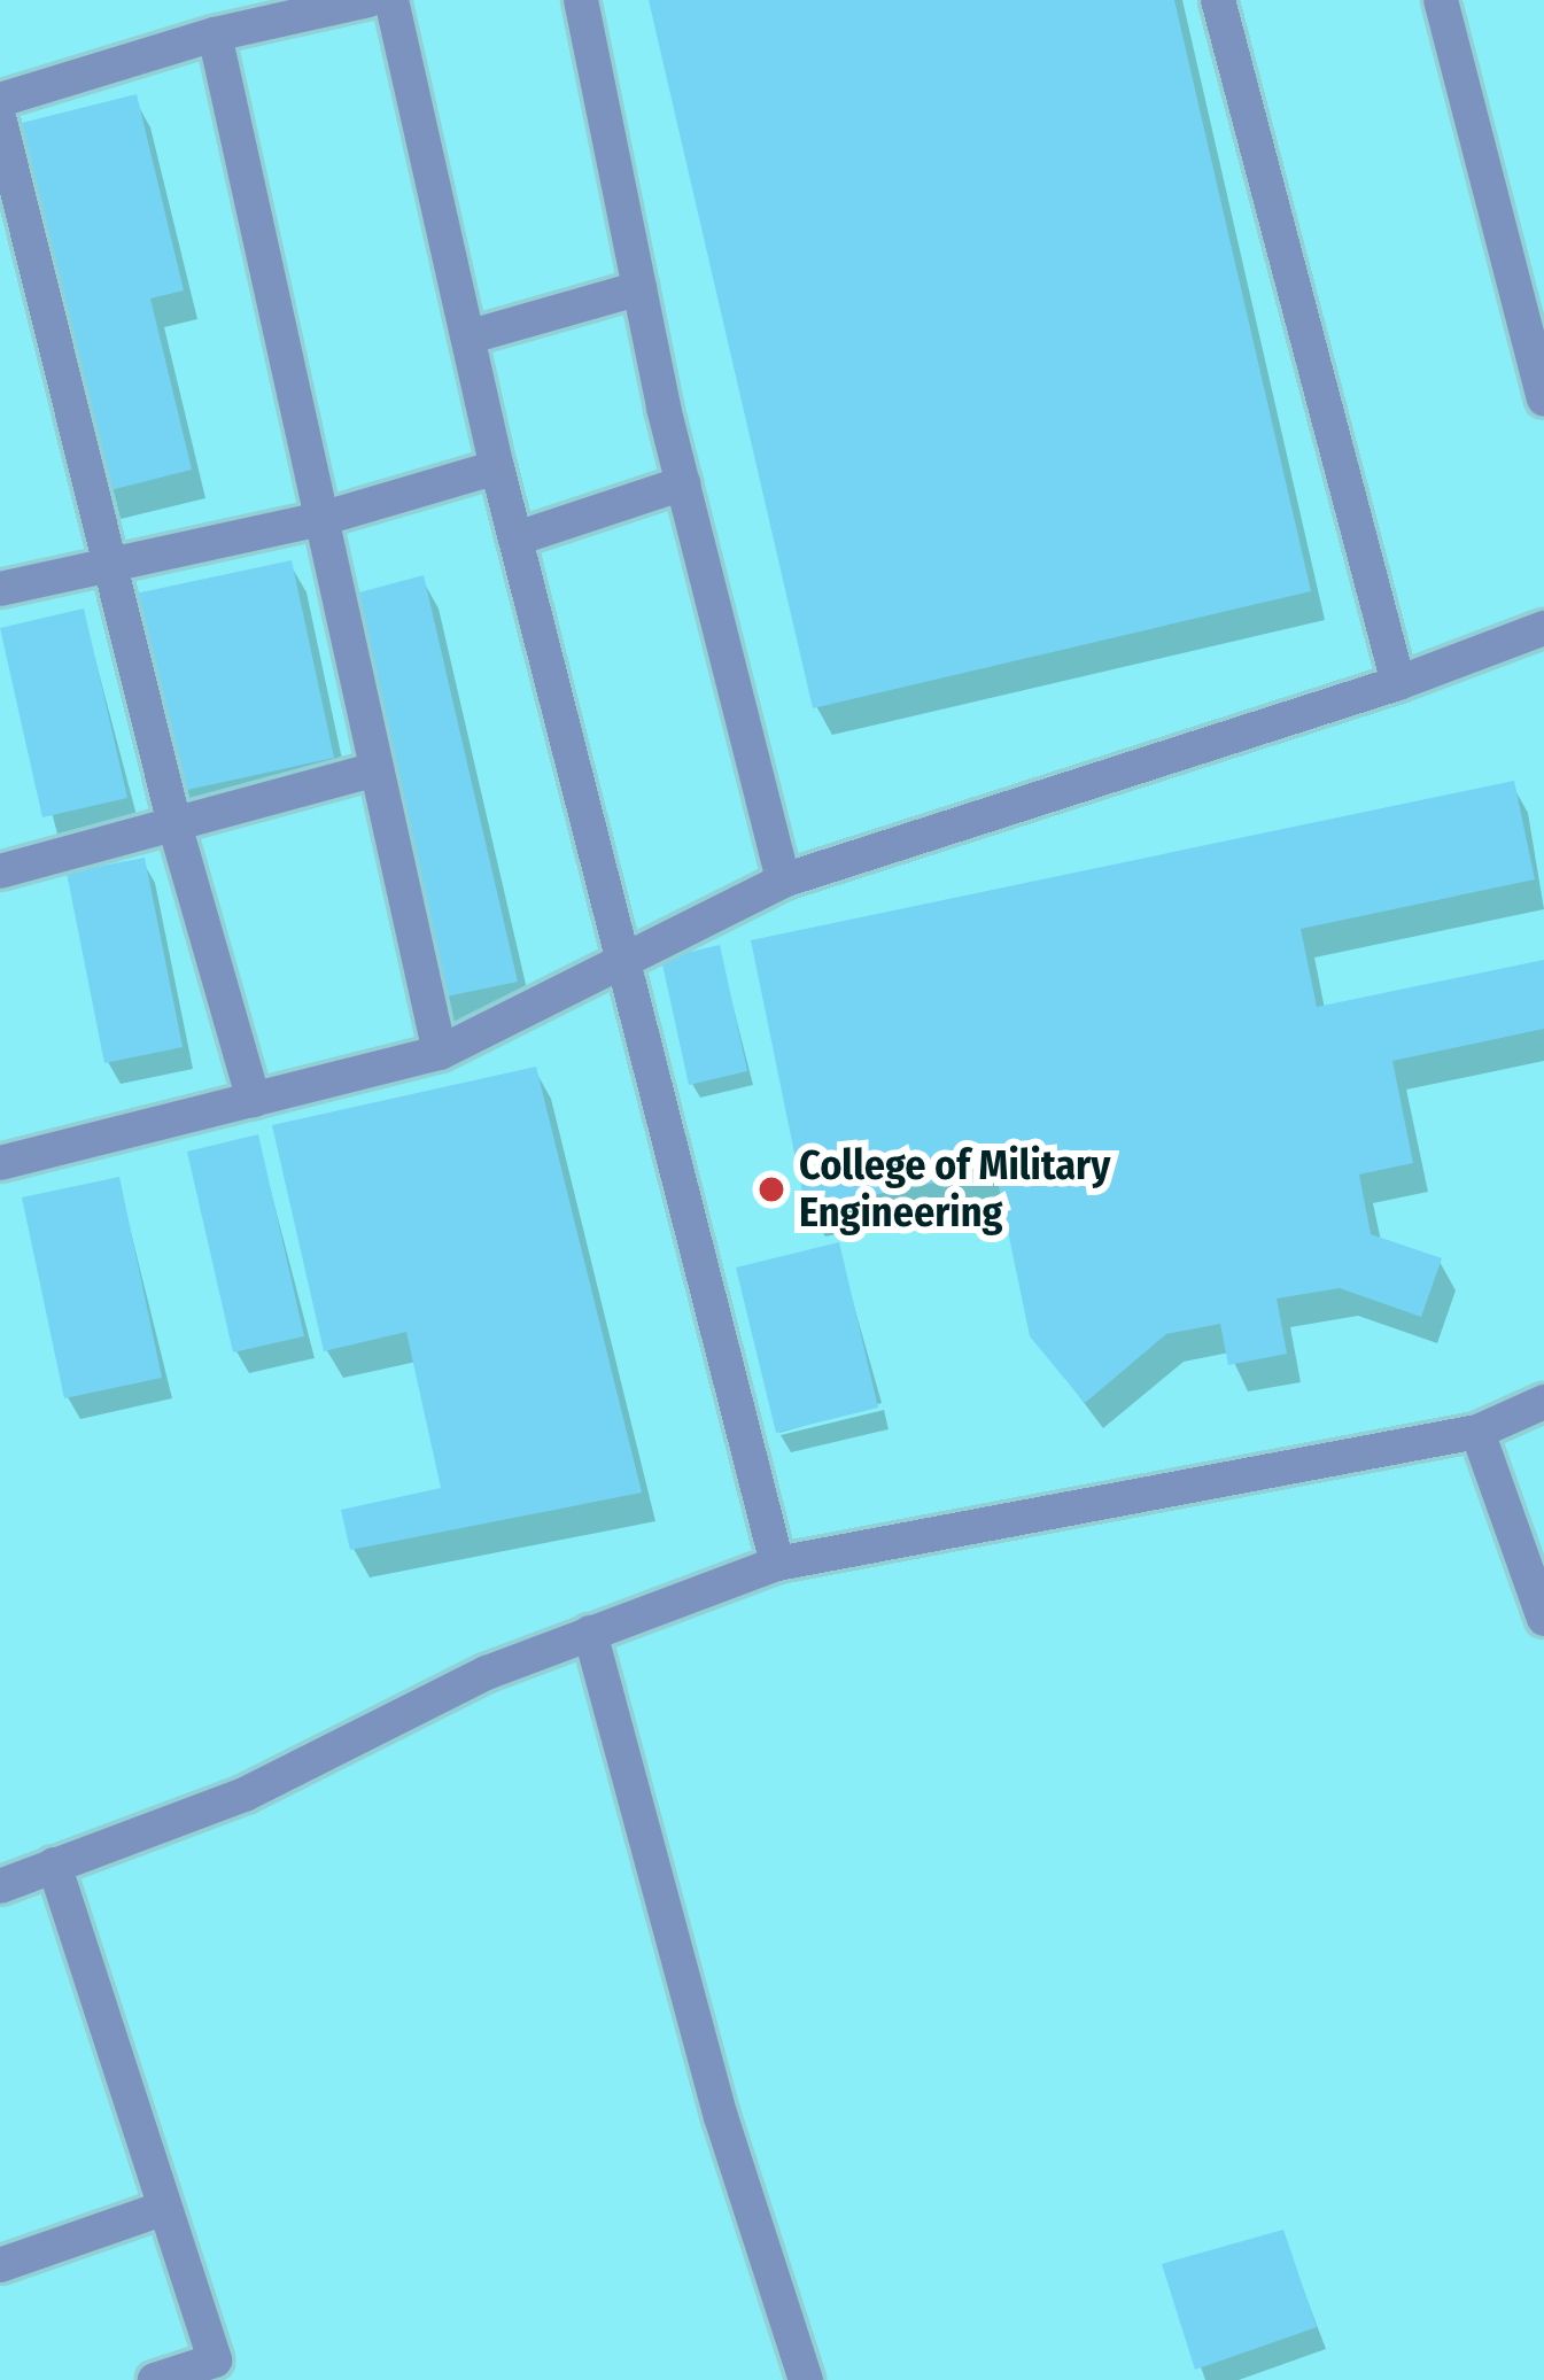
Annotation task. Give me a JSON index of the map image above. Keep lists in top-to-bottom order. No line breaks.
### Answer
{"places":["College of Military Engineering"]}
